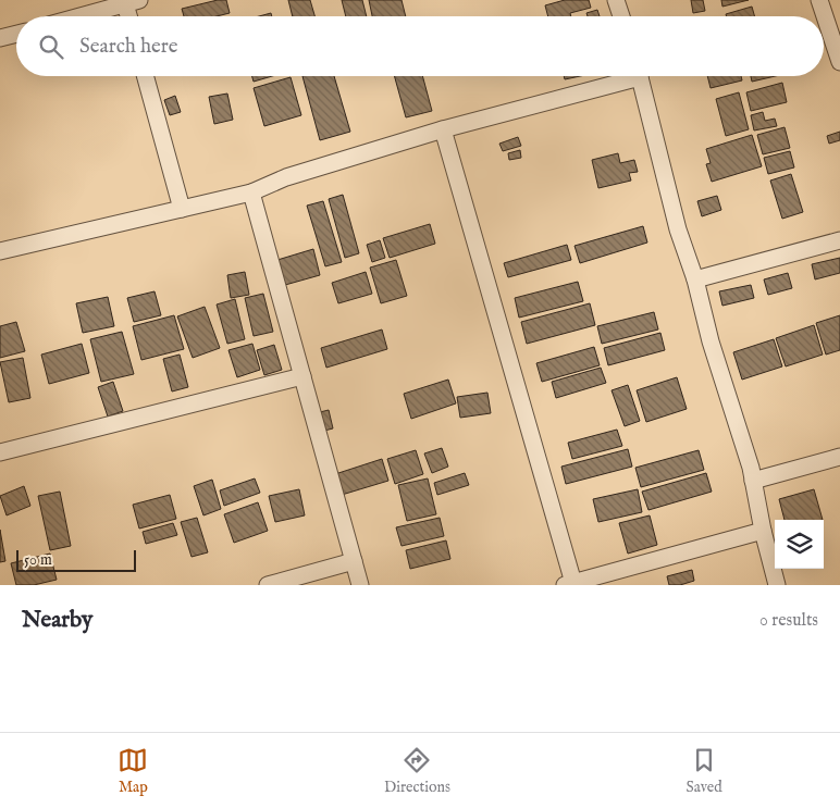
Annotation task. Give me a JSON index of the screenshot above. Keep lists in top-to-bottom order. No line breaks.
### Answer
{"scale_bar":"50 m","page":{"search":"Search here","scale":"50 m","heading":["Nearby","0 results"],"nav":["Map","Directions","Saved"]}}
